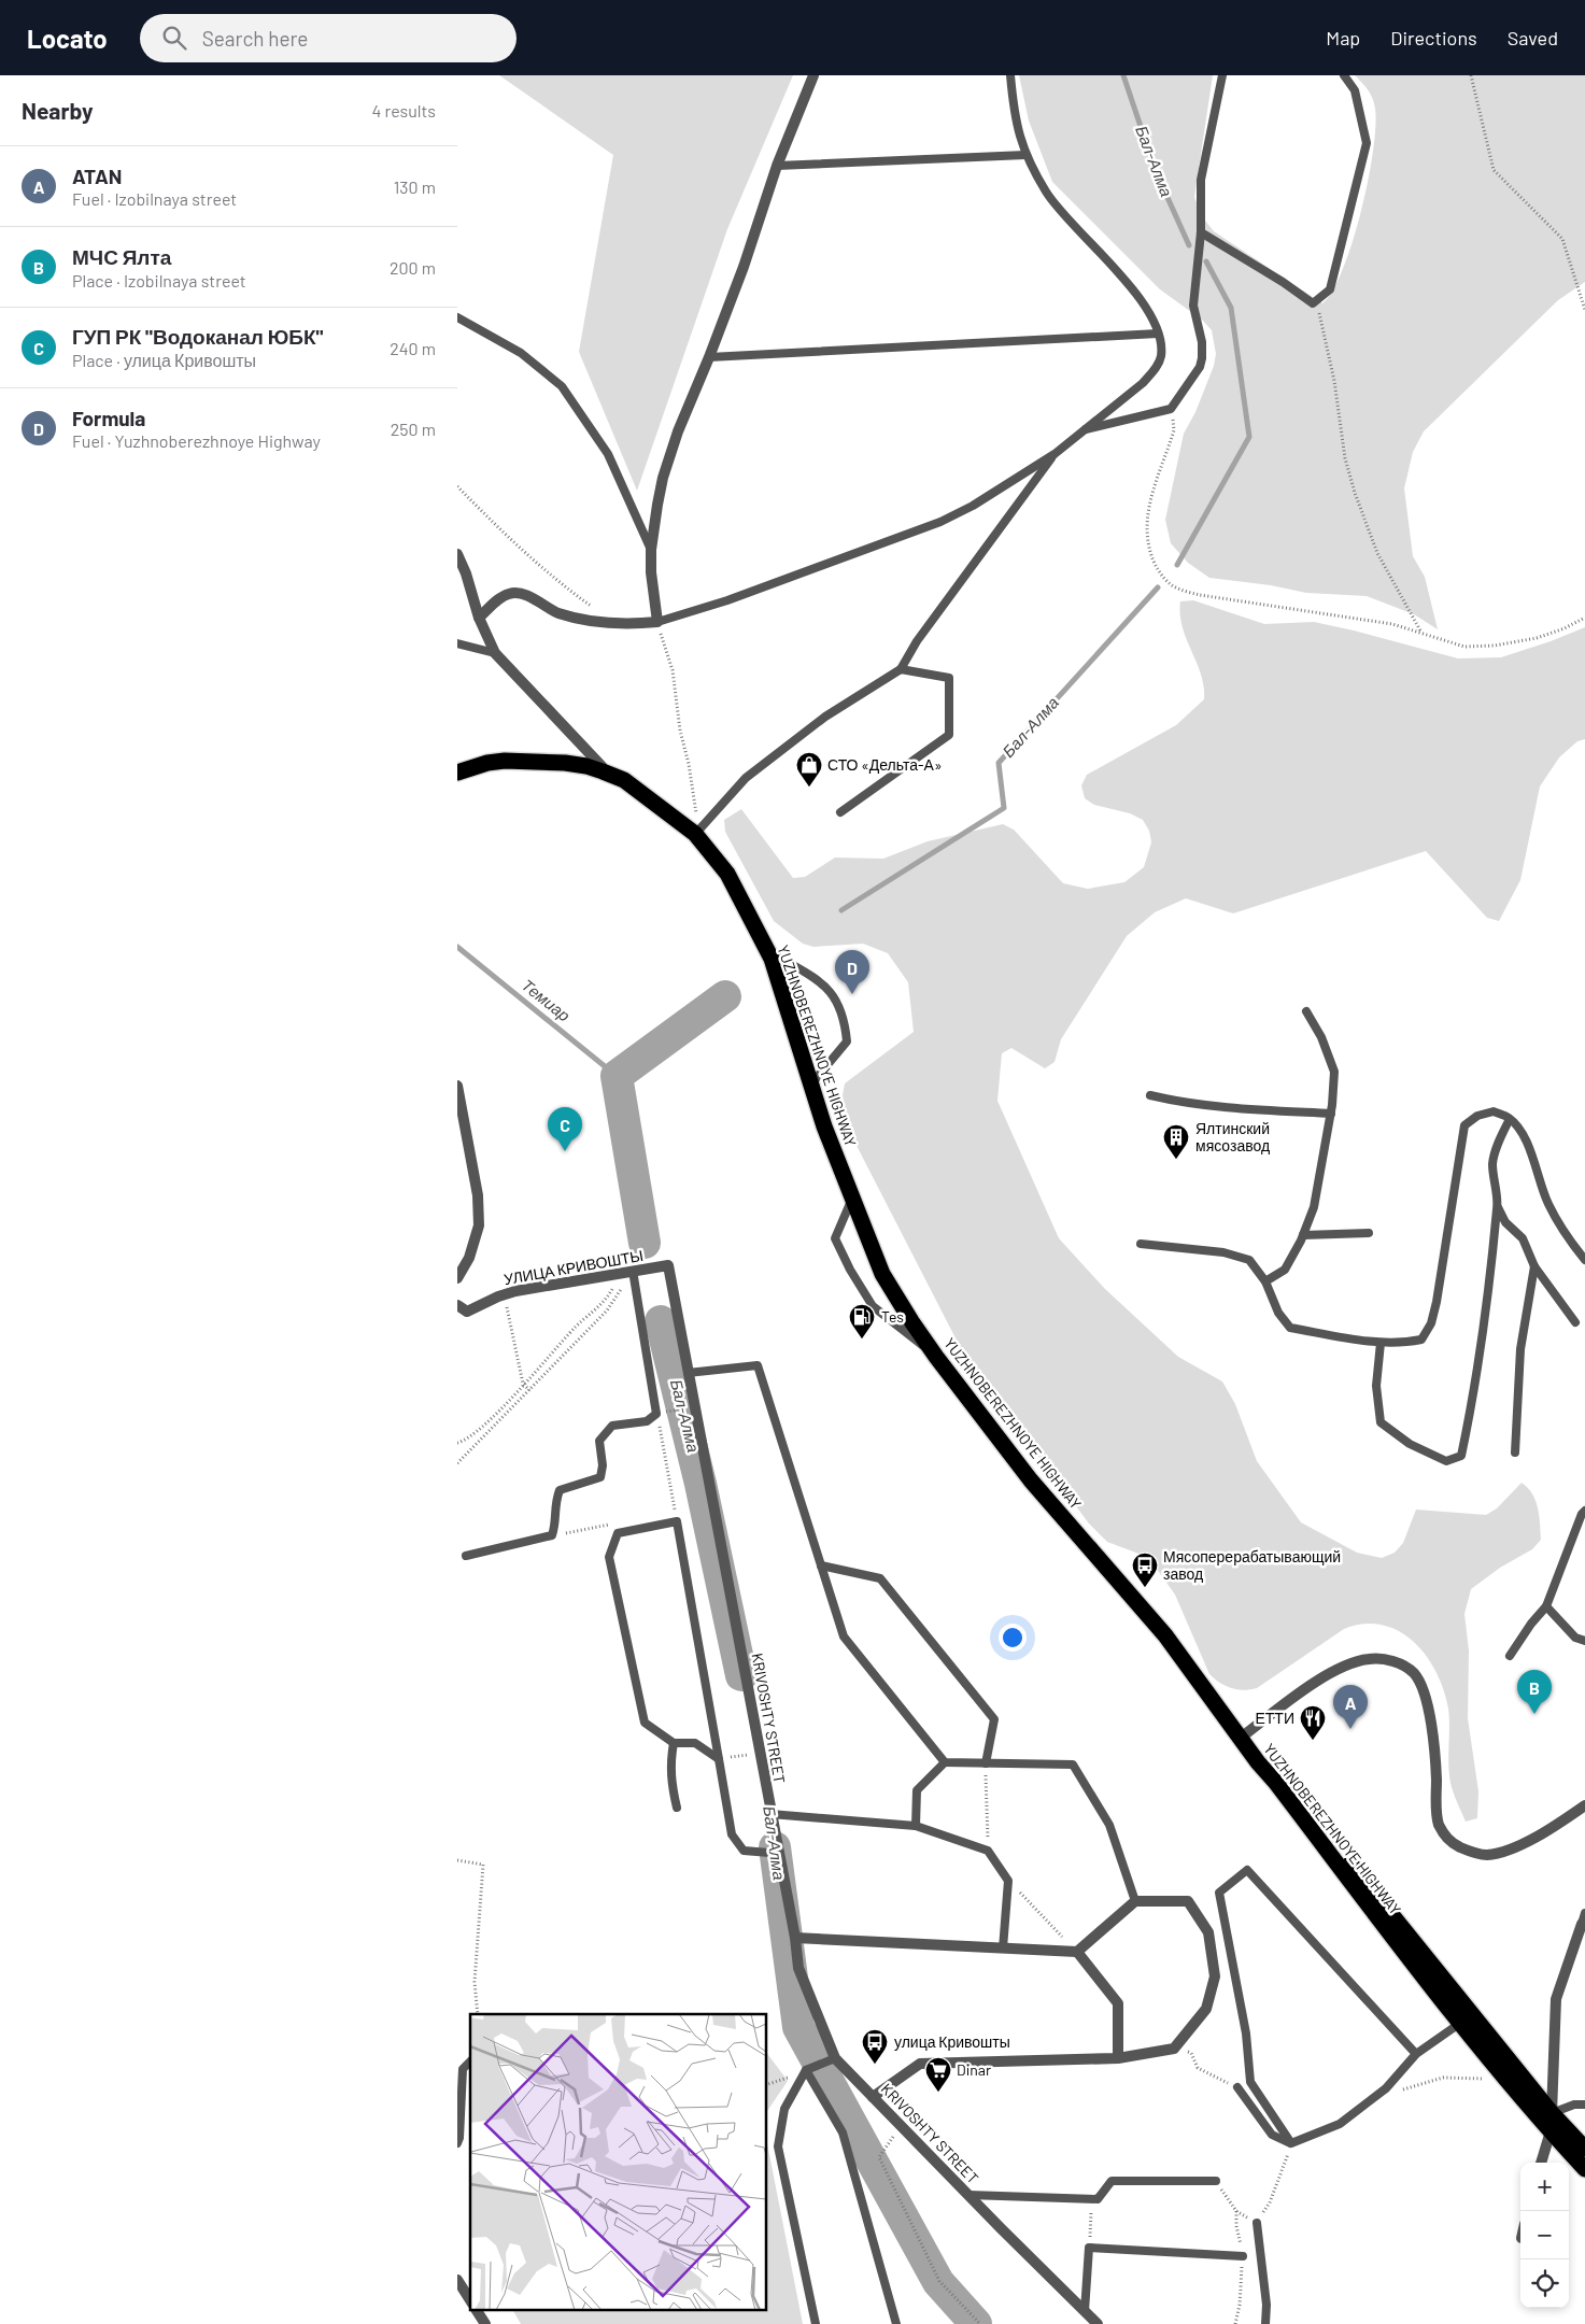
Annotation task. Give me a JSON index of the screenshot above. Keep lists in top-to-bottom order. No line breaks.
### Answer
{"streets":{"highway":["YUZHNOBEREZHNOYE HIGHWAY"],"street":["УЛИЦА КРИВОШТЫ","KRIVOSHTY STREET"]},"crossings":[["УЛИЦА КРИВОШТЫ","KRIVOSHTY STREET"]],"water":["Бал-Алма","Темиар"],"places":{"shop":["СТО «Дельта-А»"],"building":["Ялтинский мясозавод"],"fuel station":["Tes"],"bus stop":["Мясоперерабатывающий завод","улица Кривошты"],"restaurant":["ЕТТИ"],"supermarket":["Dinar"]},"page":{"header":"Locato","search":"Search here","nav":["Map","Directions","Saved"],"heading":["Nearby","4 results"],"list":[{"mark":"A","name":"ATAN","note":"Fuel · Izobilnaya street","value":"130 m"},{"mark":"B","name":"МЧС Ялта","note":"Place · Izobilnaya street","value":"200 m"},{"mark":"C","name":"ГУП РК \"Водоканал ЮБК\"","note":"Place · улица Кривошты","value":"240 m"},{"mark":"D","name":"Formula","note":"Fuel · Yuzhnoberezhnoye Highway","value":"250 m"}],"pins":["D","C","B","A"],"map_buttons":["+","−"]}}
